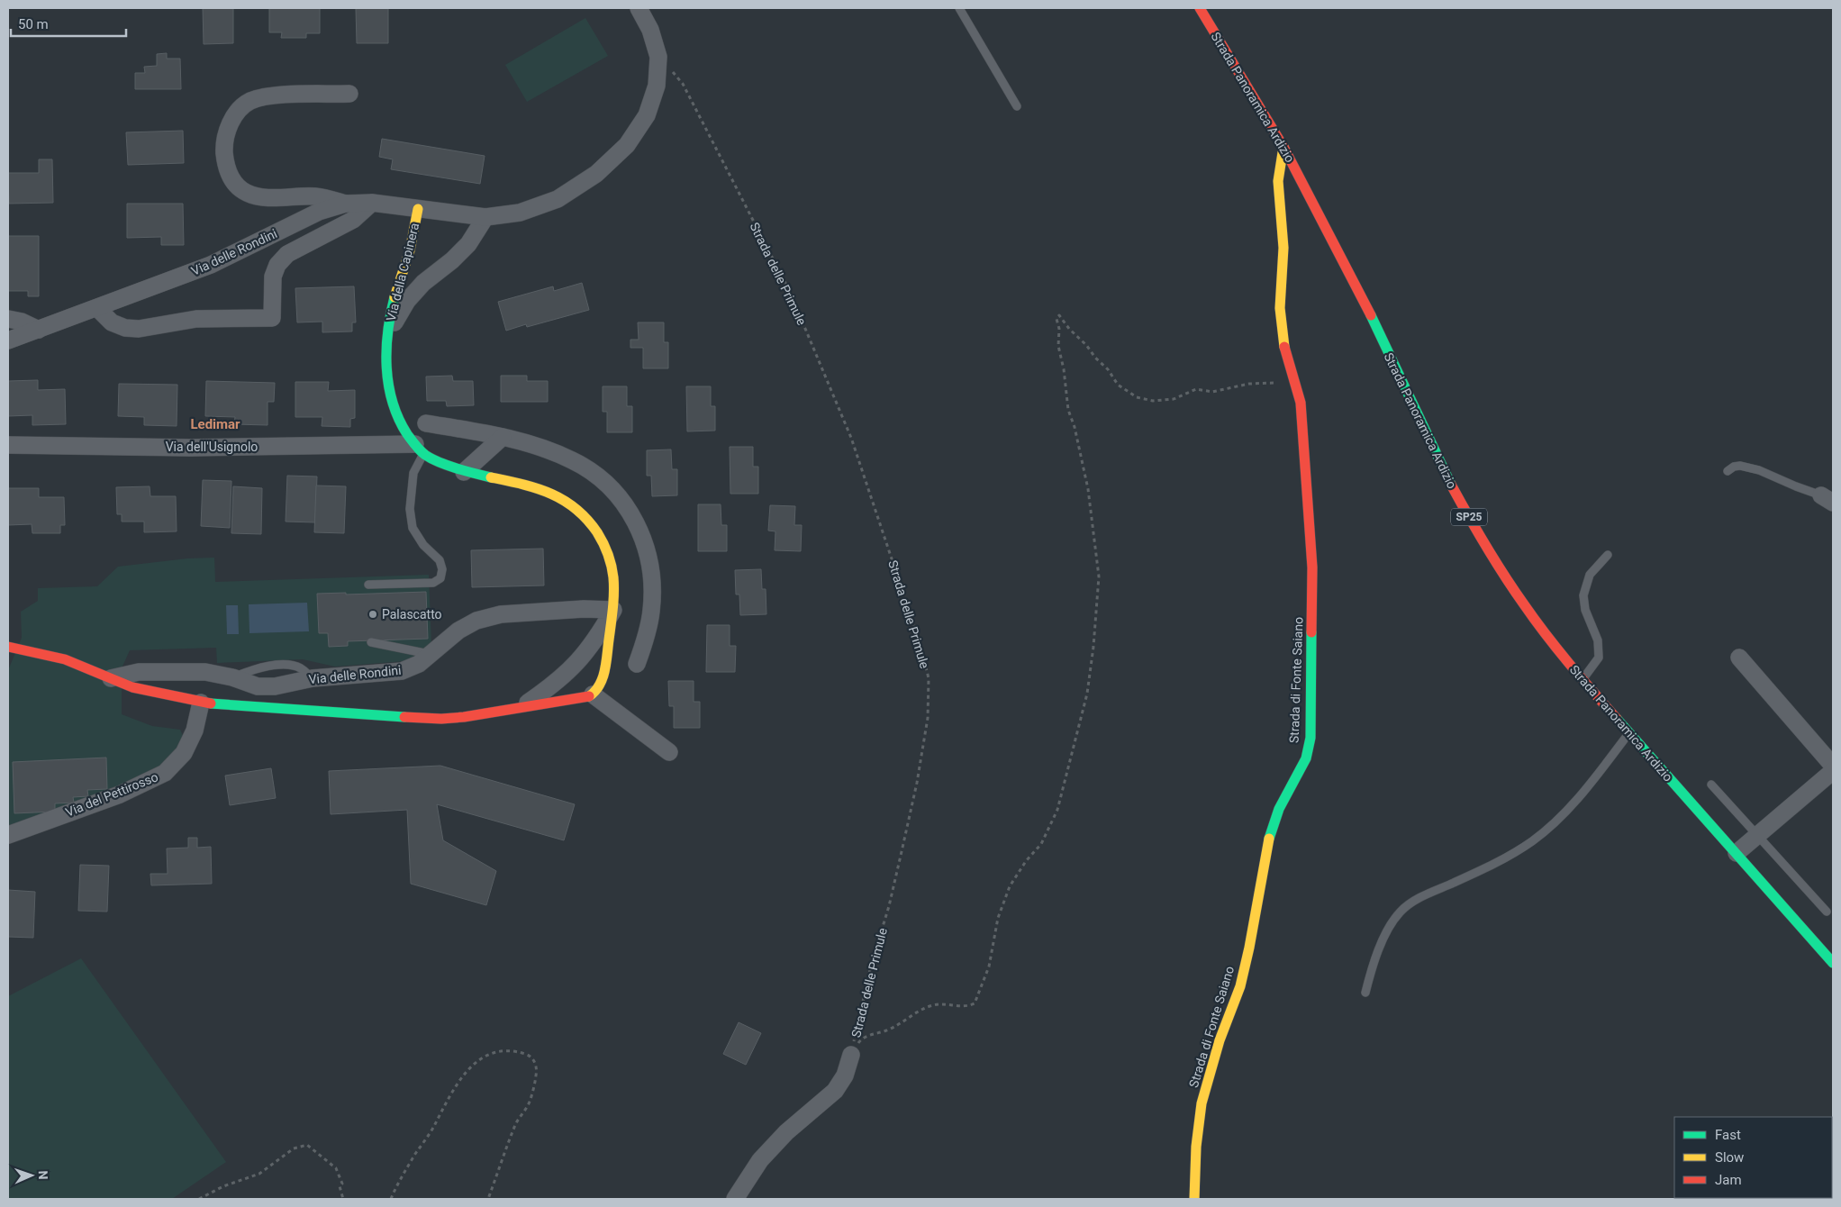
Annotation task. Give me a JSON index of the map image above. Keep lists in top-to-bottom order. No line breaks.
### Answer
{"streets":{"street":["Strada Panoramica Ardizio","Via delle Rondini","Via della Capinera","Strada delle Primule","Via dell'Usignolo","SP25","Strada di Fonte Saiano","Via del Pettirosso"]},"crossings":[["Strada Panoramica Ardizio","Strada di Fonte Saiano"],["Via delle Rondini","Via della Capinera"],["Via delle Rondini","Strada delle Primule"],["Via della Capinera","Via dell'Usignolo"]],"districts":["Ledimar"],"places":["Palascatto"],"legend":["Fast","Slow","Jam"],"scale_bar":"50 m","north":"right"}
